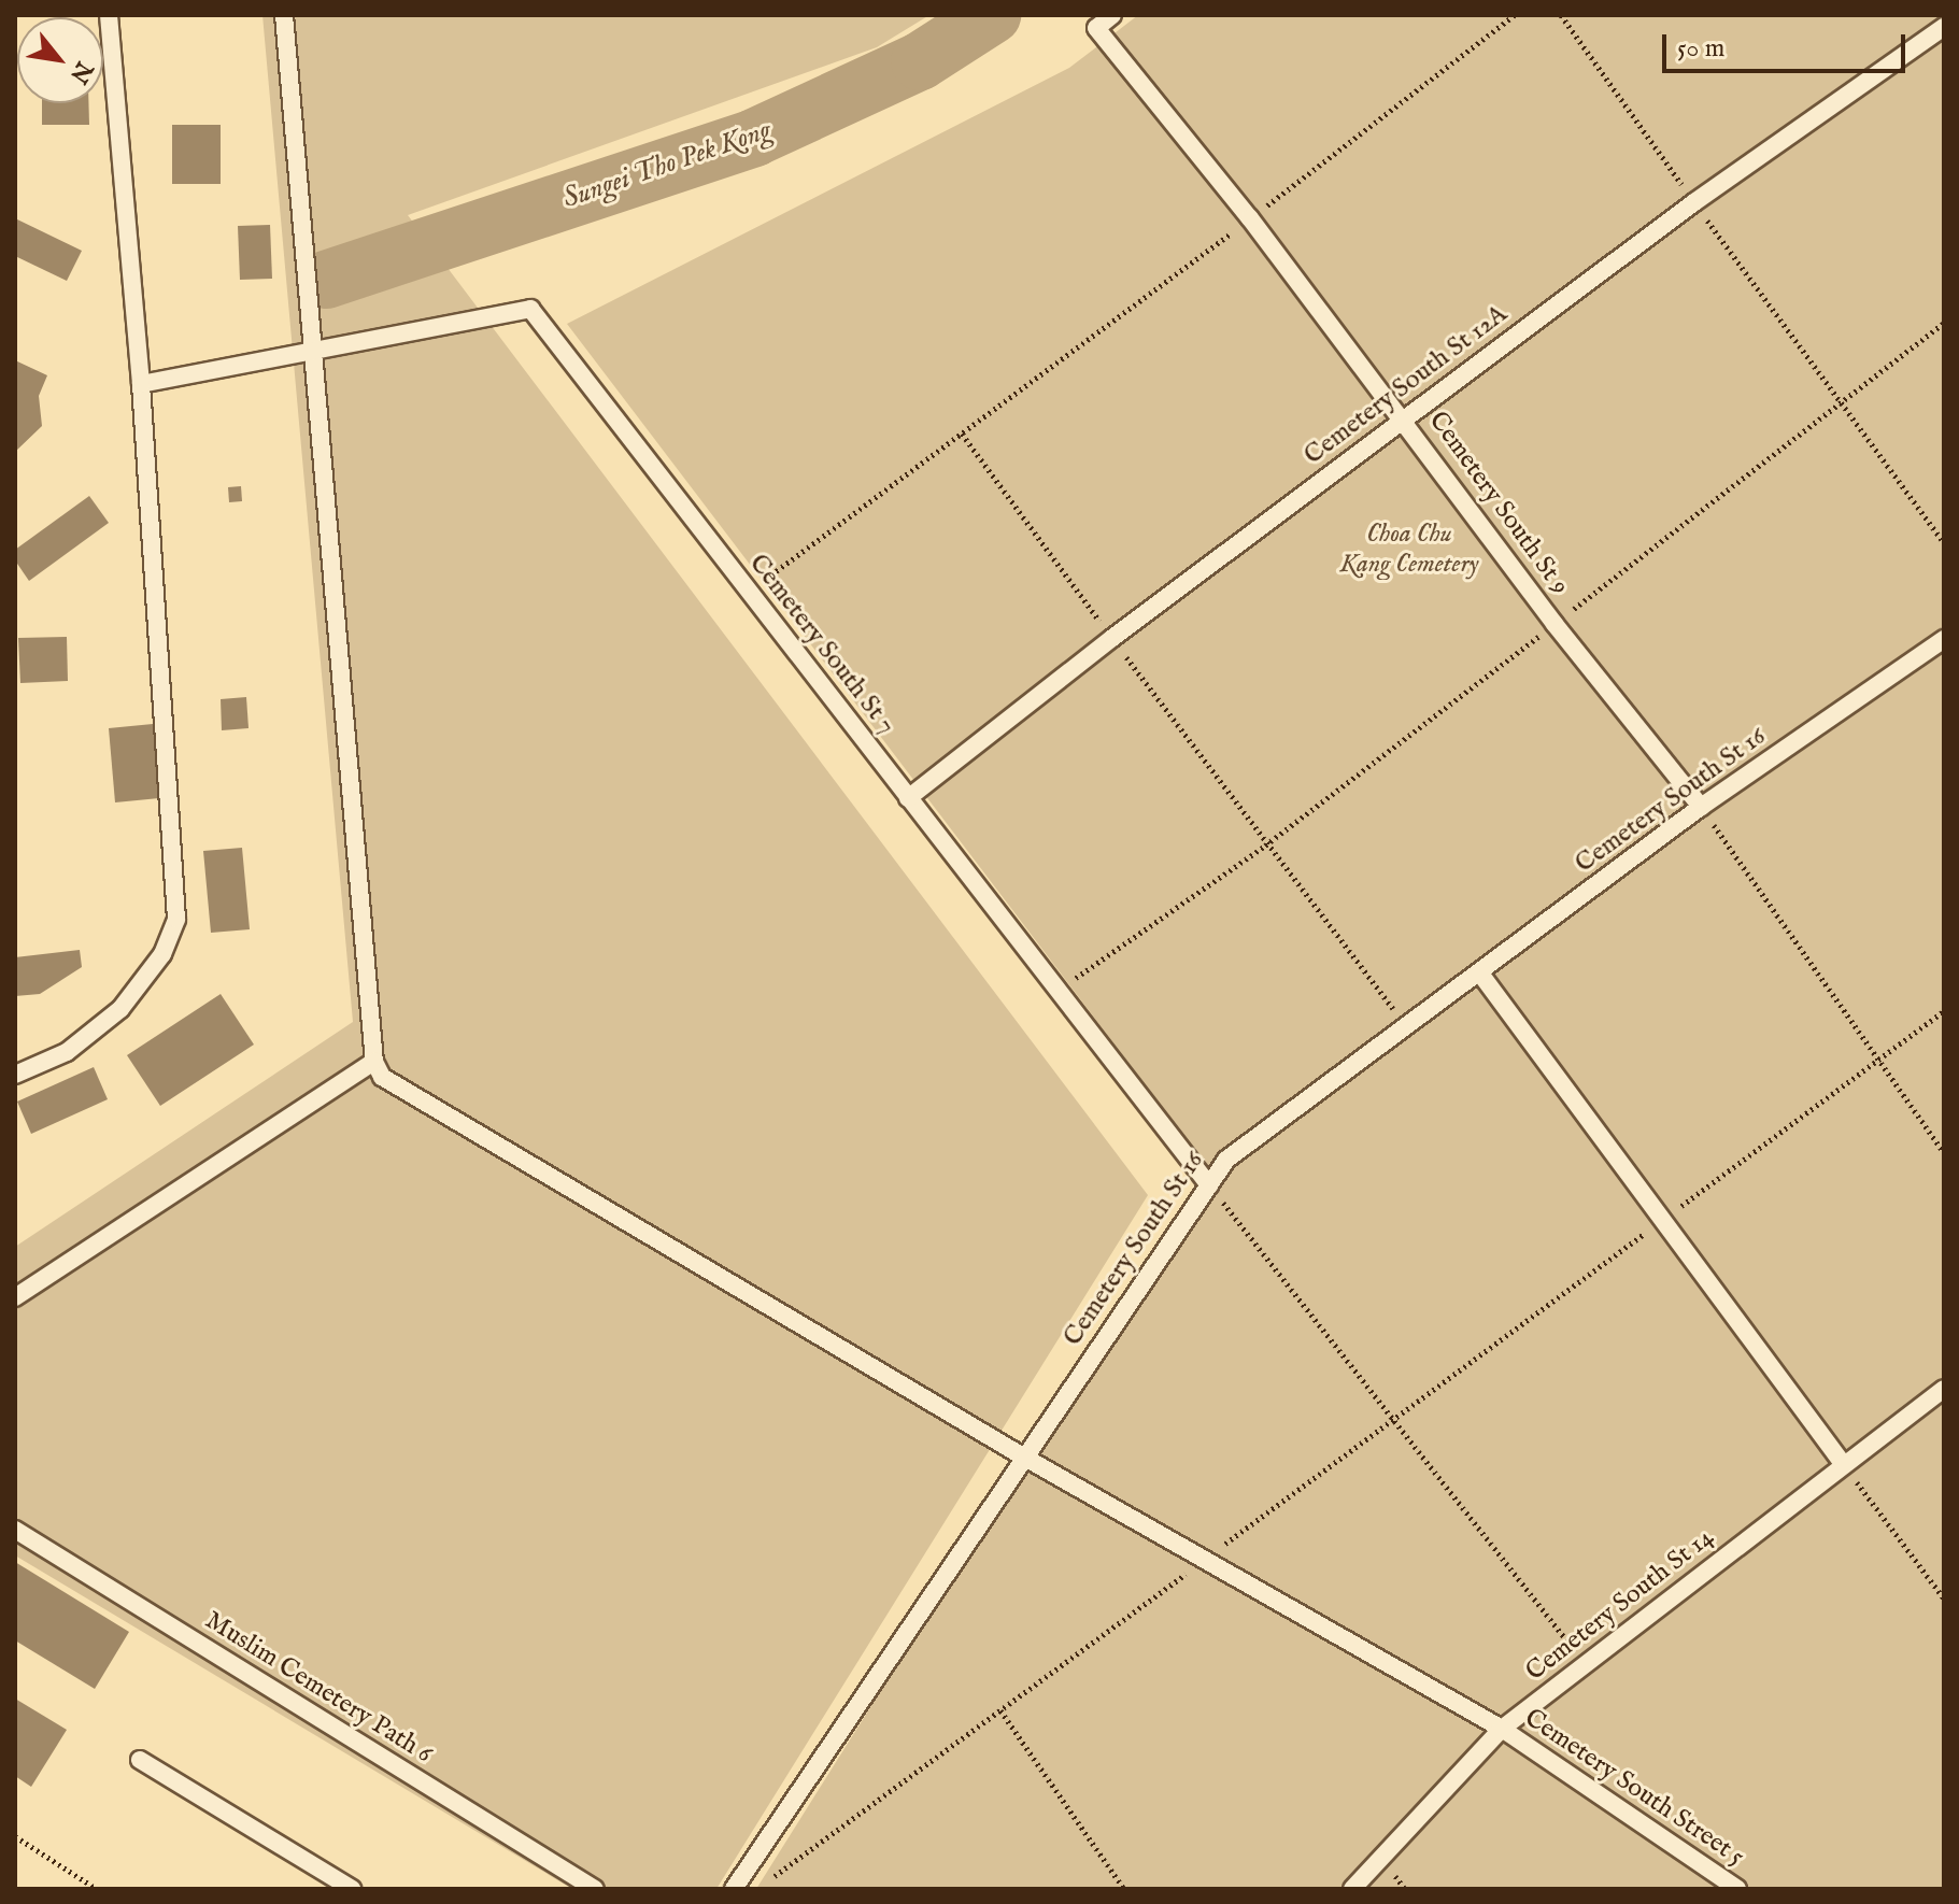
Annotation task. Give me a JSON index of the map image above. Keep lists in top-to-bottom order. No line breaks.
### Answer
{"streets":{"lane":["Cemetery South St 12A","Cemetery South St 9","Cemetery South St 7","Cemetery South St 16","Cemetery South St 14","Muslim Cemetery Path 6","Cemetery South Street 5"]},"crossings":[["Cemetery South St 12A","Cemetery South St 9"],["Cemetery South St 12A","Cemetery South St 7"],["Cemetery South St 9","Cemetery South St 16"],["Cemetery South St 7","Cemetery South St 16"],["Cemetery South St 16","Cemetery South Street 5"],["Cemetery South St 14","Cemetery South Street 5"]],"water":["Sungei Tho Pek Kong"],"parks":["Choa Chu Kang Cemetery"],"scale_bar":"50 m","north":"bottom right"}
